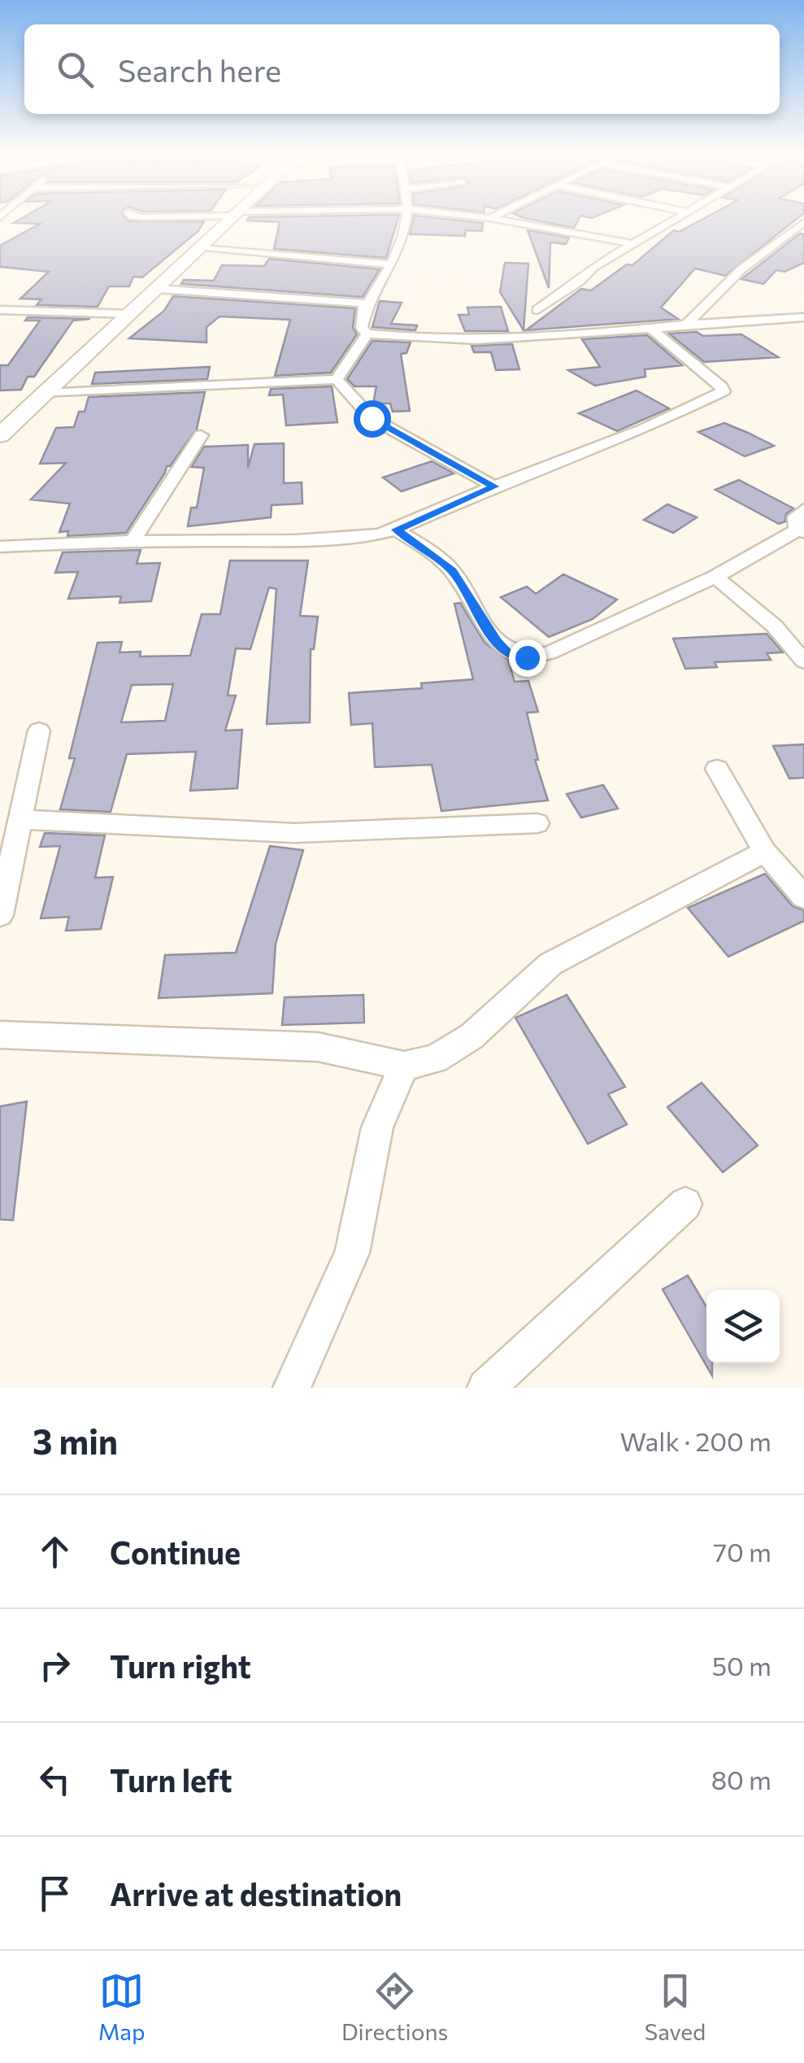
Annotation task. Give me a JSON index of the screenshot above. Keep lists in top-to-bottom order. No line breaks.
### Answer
{"page":{"search":"Search here","heading":["3 min","Walk · 200 m"],"list":[["Continue","70 m"],["Turn right","50 m"],["Turn left","80 m"],"Arrive at destination"],"nav":["Map","Directions","Saved"]}}
